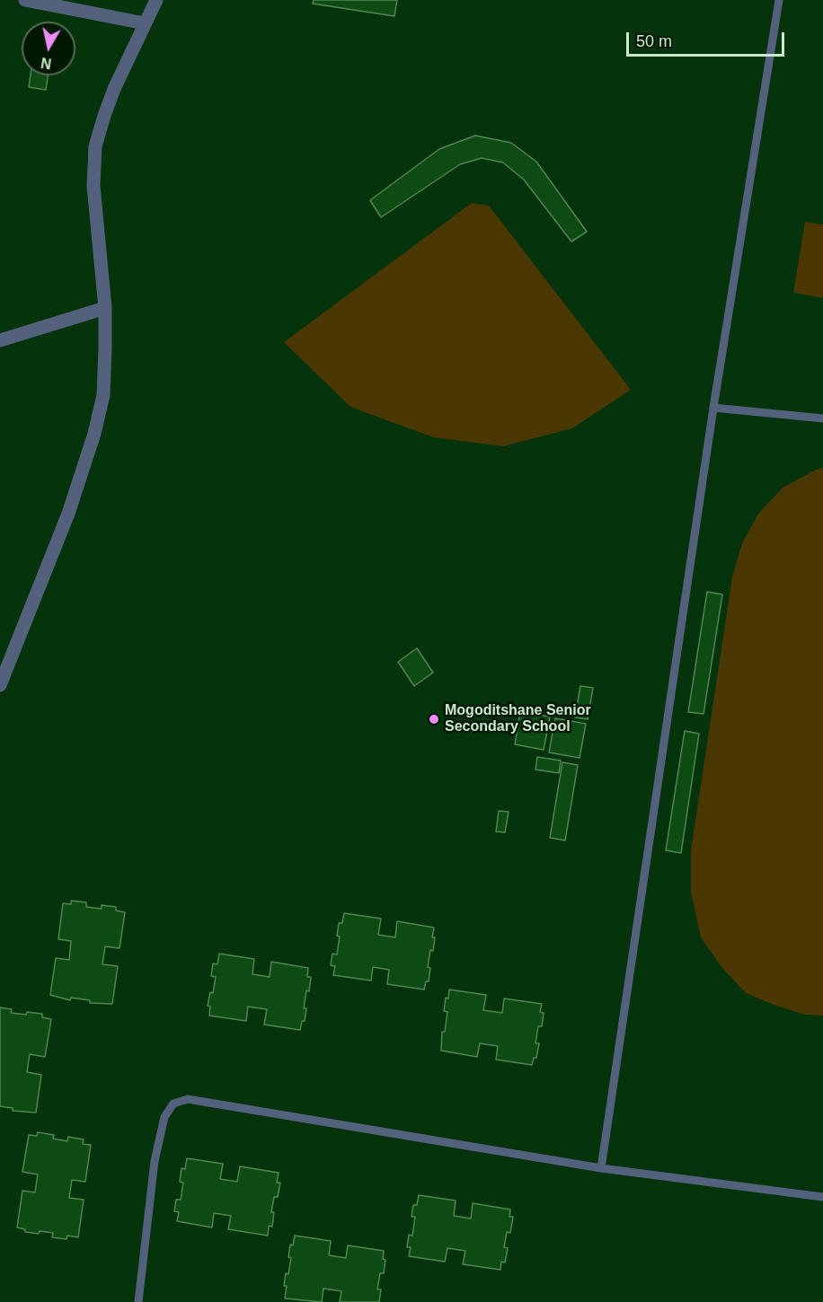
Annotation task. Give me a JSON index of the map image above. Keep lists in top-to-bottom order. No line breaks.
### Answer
{"places":["Mogoditshane Senior Secondary School"],"scale_bar":"50 m","north":"bottom"}
